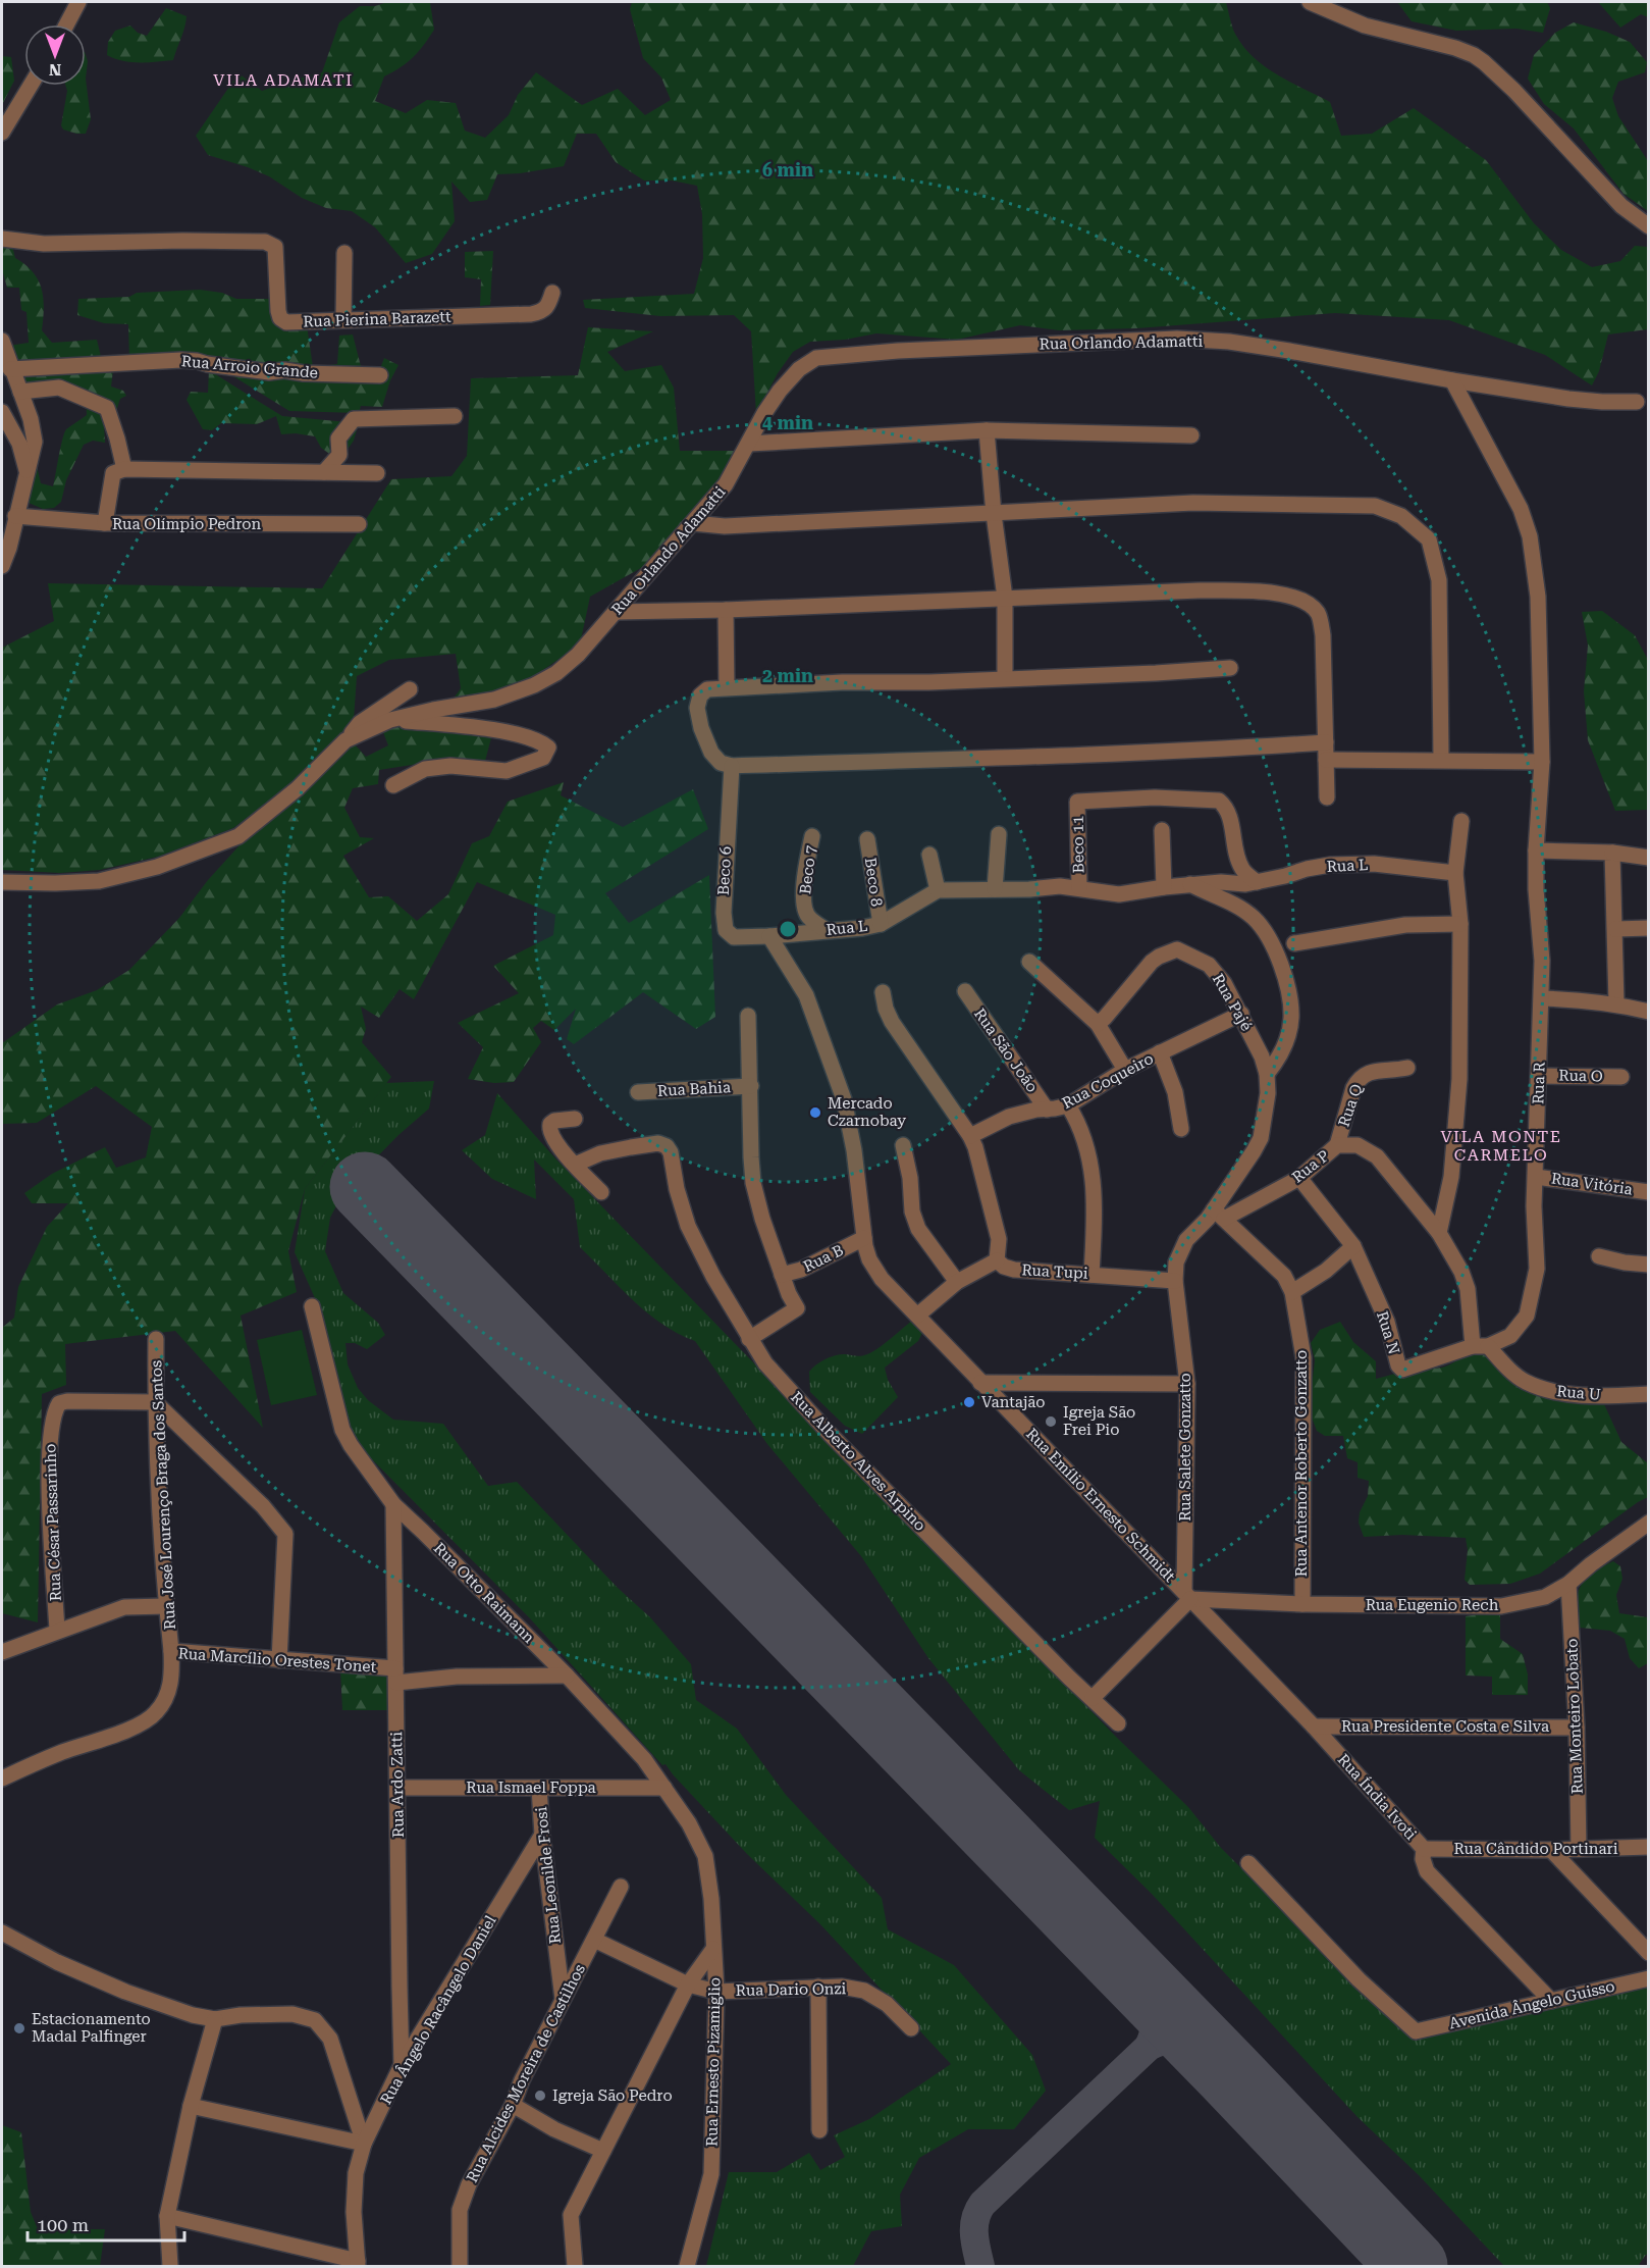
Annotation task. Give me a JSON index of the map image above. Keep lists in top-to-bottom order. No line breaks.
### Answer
{"streets":{"street":["Rua Pierina Barazett","Rua Orlando Adamatti","Rua Arroio Grande","Rua Olímpio Pedron","Beco 11","Rua L","Beco 7","Beco 6","Beco 8","Rua Pajé","Rua São João","Rua O","Rua Coqueiro","Rua R","Rua Bahia","Rua Q","Rua P","Rua Vitória","Rua B","Rua Tupi","Rua N","Rua U","Rua Salete Gonzatto","Rua Alberto Alves Arpino","Rua Antenor Roberto Gonzatto","Rua José Lourenço Braga dos Santos","Rua Emílio Ernesto Schmidt","Rua César Passarinho","Rua Otto Raimann","Rua Eugenio Rech","Rua Marcílio Orestes Tonet","Rua Monteiro Lobato","Rua Presidente Costa e Silva","Rua Ardo Zatti","Rua Ismael Foppa","Rua Índia Ivoti","Rua Cândido Portinari","Rua Leonilde Frosi","Rua Dario Onzi","Avenida Ângelo Guisso","Rua Ângelo Racângelo Daniel","Rua Ernesto Pizamiglio","Rua Alcides Moreira de Castilhos"]},"crossings":[["Rua Orlando Adamatti","Rua R"],["Beco 11","Rua L"],["Rua L","Beco 7"],["Rua L","Beco 6"],["Rua L","Beco 8"],["Rua L","Rua Emílio Ernesto Schmidt"],["Beco 6","Rua Emílio Ernesto Schmidt"],["Rua Pajé","Rua Coqueiro"],["Rua Pajé","Rua Salete Gonzatto"],["Rua São João","Rua Coqueiro"],["Rua O","Rua R"],["Rua R","Rua Vitória"],["Rua R","Rua N"],["Rua Q","Rua P"],["Rua P","Rua N"],["Rua P","Rua Salete Gonzatto"],["Rua P","Rua Antenor Roberto Gonzatto"],["Rua B","Rua Emílio Ernesto Schmidt"],["Rua Tupi","Rua Salete Gonzatto"],["Rua N","Rua U"],["Rua Salete Gonzatto","Rua Antenor Roberto Gonzatto"],["Rua Salete Gonzatto","Rua Emílio Ernesto Schmidt"],["Rua Salete Gonzatto","Rua Eugenio Rech"],["Rua Salete Gonzatto","Rua Índia Ivoti"],["Rua Antenor Roberto Gonzatto","Rua Eugenio Rech"],["Rua José Lourenço Braga dos Santos","Rua César Passarinho"],["Rua José Lourenço Braga dos Santos","Rua Marcílio Orestes Tonet"],["Rua Emílio Ernesto Schmidt","Rua Eugenio Rech"],["Rua Emílio Ernesto Schmidt","Rua Índia Ivoti"],["Rua Otto Raimann","Rua Marcílio Orestes Tonet"],["Rua Otto Raimann","Rua Ardo Zatti"],["Rua Otto Raimann","Rua Ismael Foppa"],["Rua Otto Raimann","Rua Ernesto Pizamiglio"],["Rua Eugenio Rech","Rua Monteiro Lobato"],["Rua Eugenio Rech","Rua Índia Ivoti"],["Rua Marcílio Orestes Tonet","Rua Ardo Zatti"],["Rua Monteiro Lobato","Rua Presidente Costa e Silva"],["Rua Monteiro Lobato","Rua Cândido Portinari"],["Rua Presidente Costa e Silva","Rua Índia Ivoti"],["Rua Ardo Zatti","Rua Ismael Foppa"],["Rua Ardo Zatti","Rua Ângelo Racângelo Daniel"],["Rua Ismael Foppa","Rua Leonilde Frosi"],["Rua Índia Ivoti","Rua Cândido Portinari"],["Rua Índia Ivoti","Avenida Ângelo Guisso"],["Rua Leonilde Frosi","Rua Ângelo Racângelo Daniel"],["Rua Leonilde Frosi","Rua Alcides Moreira de Castilhos"],["Rua Dario Onzi","Rua Ernesto Pizamiglio"],["Rua Dario Onzi","Rua Alcides Moreira de Castilhos"]],"districts":["VILA ADAMATI","VILA MONTE CARMELO"],"places":["Mercado Czarnobay","Vantajão","Igreja São Frei Pio","Estacionamento Madal Palfinger","Igreja São Pedro"],"scale_bar":"100 m","north":"bottom","rings":["6 min","4 min","2 min"]}
